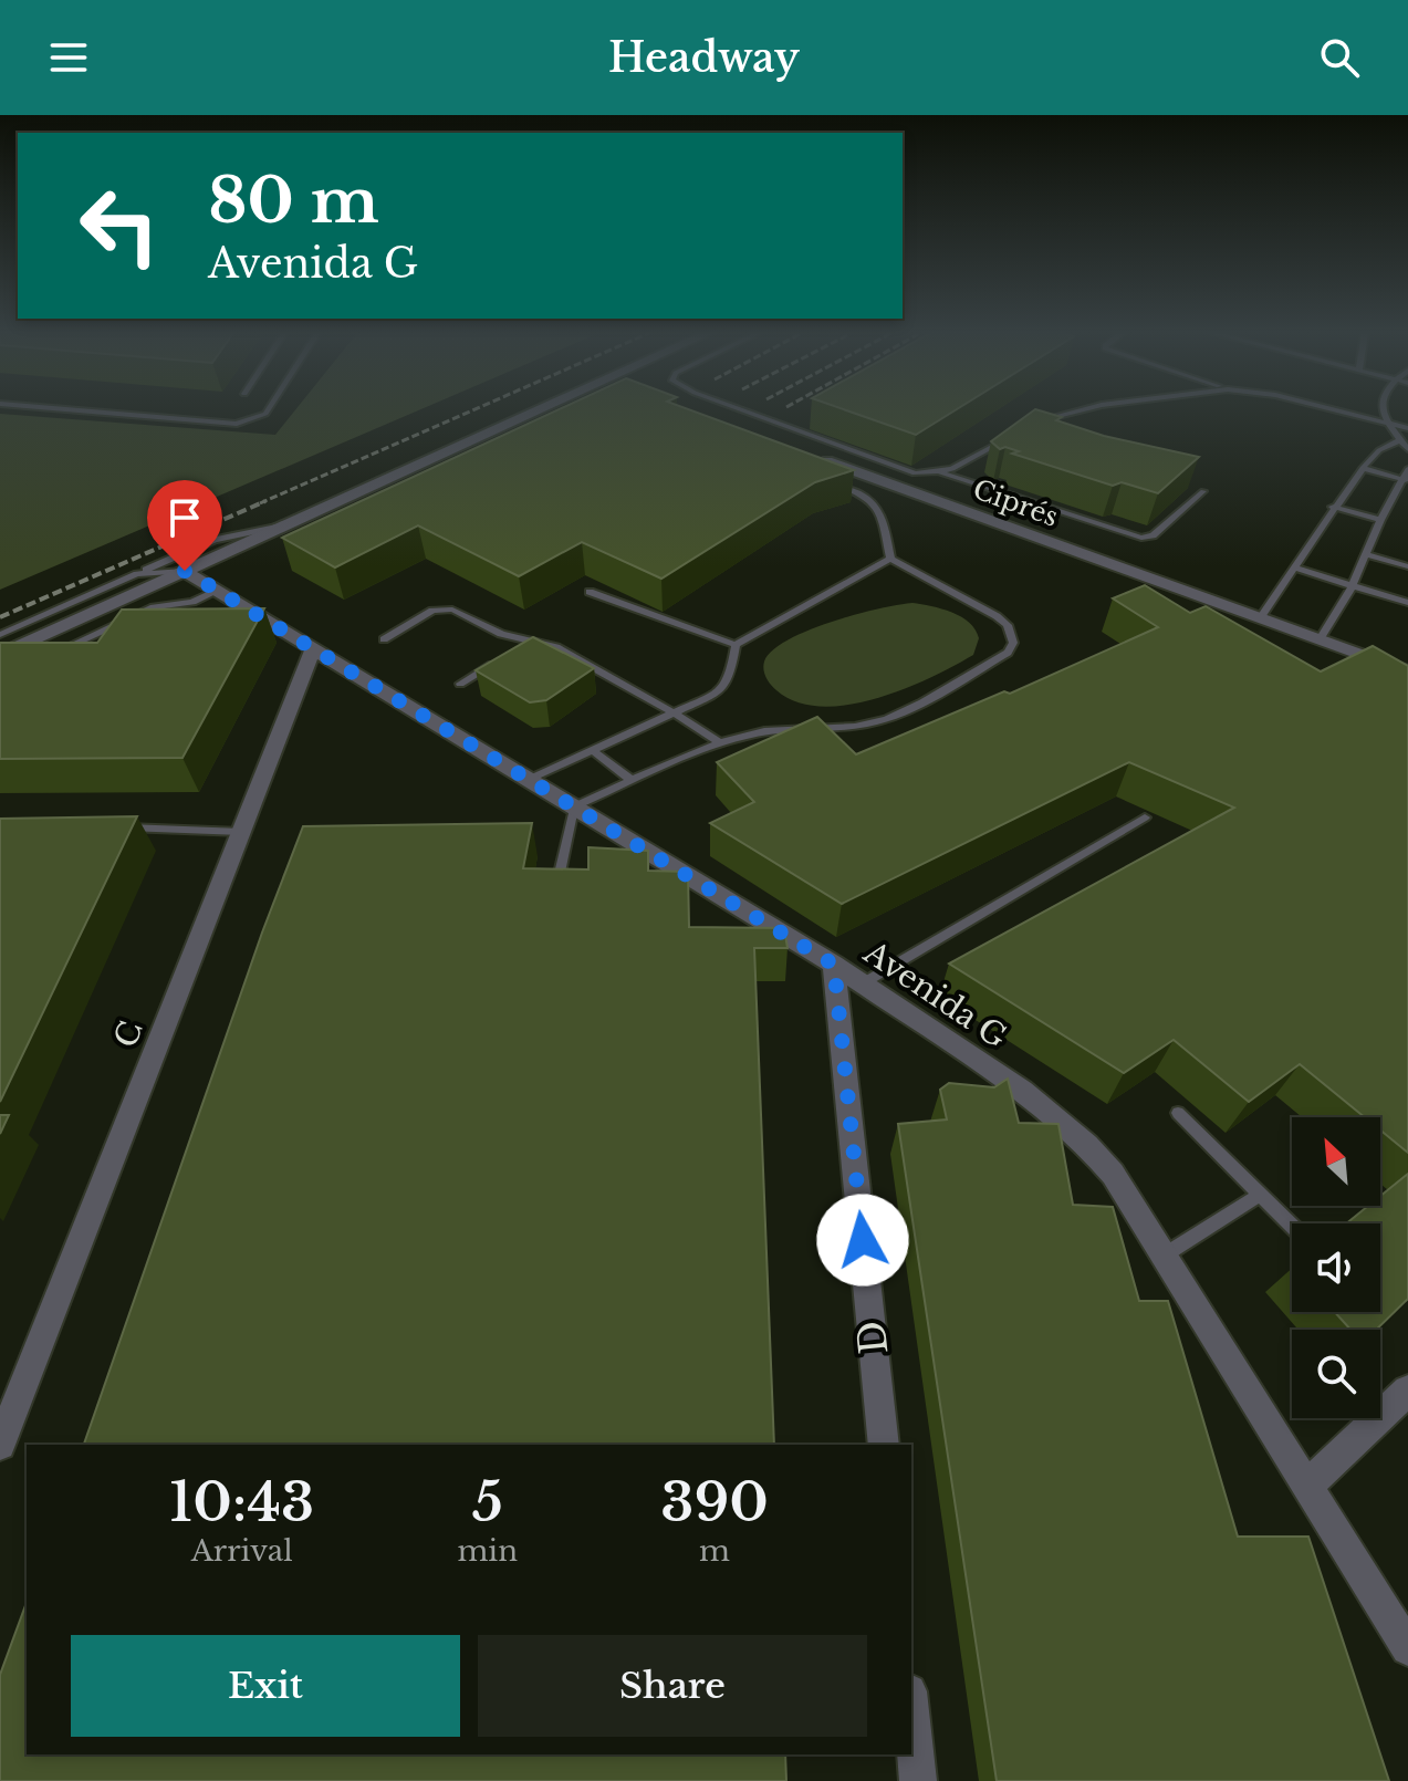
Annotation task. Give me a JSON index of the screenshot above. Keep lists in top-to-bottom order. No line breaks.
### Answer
{"streets":{"street":["Ciprés","Avenida G","C","D"]},"crossings":[["Avenida G","C"],["Avenida G","D"]],"north":"top left","page":{"header":"Headway","turn":["80 m","Avenida G"],"eta":["10:43","Arrival","5","min","390","m"],"buttons":["Exit","Share"]}}
